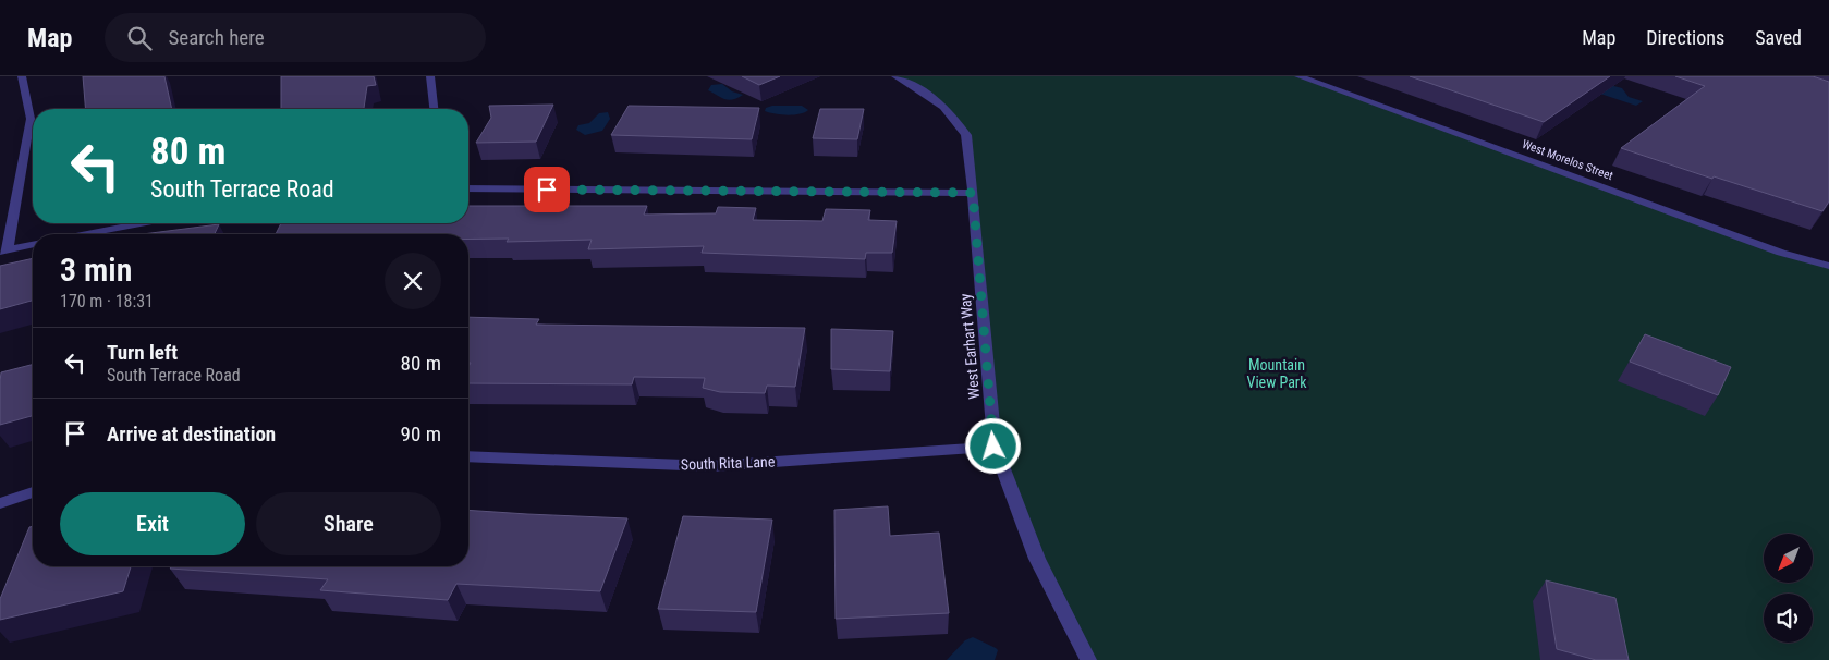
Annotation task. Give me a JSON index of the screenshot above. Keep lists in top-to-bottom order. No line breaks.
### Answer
{"streets":{"street":["West Morelos Street","West Earhart Way","South Rita Lane"]},"crossings":[["West Earhart Way","South Rita Lane"]],"parks":["Mountain View Park"],"north":"bottom left","page":{"header":"Map","search":"Search here","nav":["Map","Directions","Saved"],"turn":["80 m","South Terrace Road"],"heading":["3 min","170 m · 18:31"],"list":[{"name":"Turn left","note":"South Terrace Road","value":"80 m"},{"name":"Arrive at destination","value":"90 m"}],"buttons":["Exit","Share"]}}
